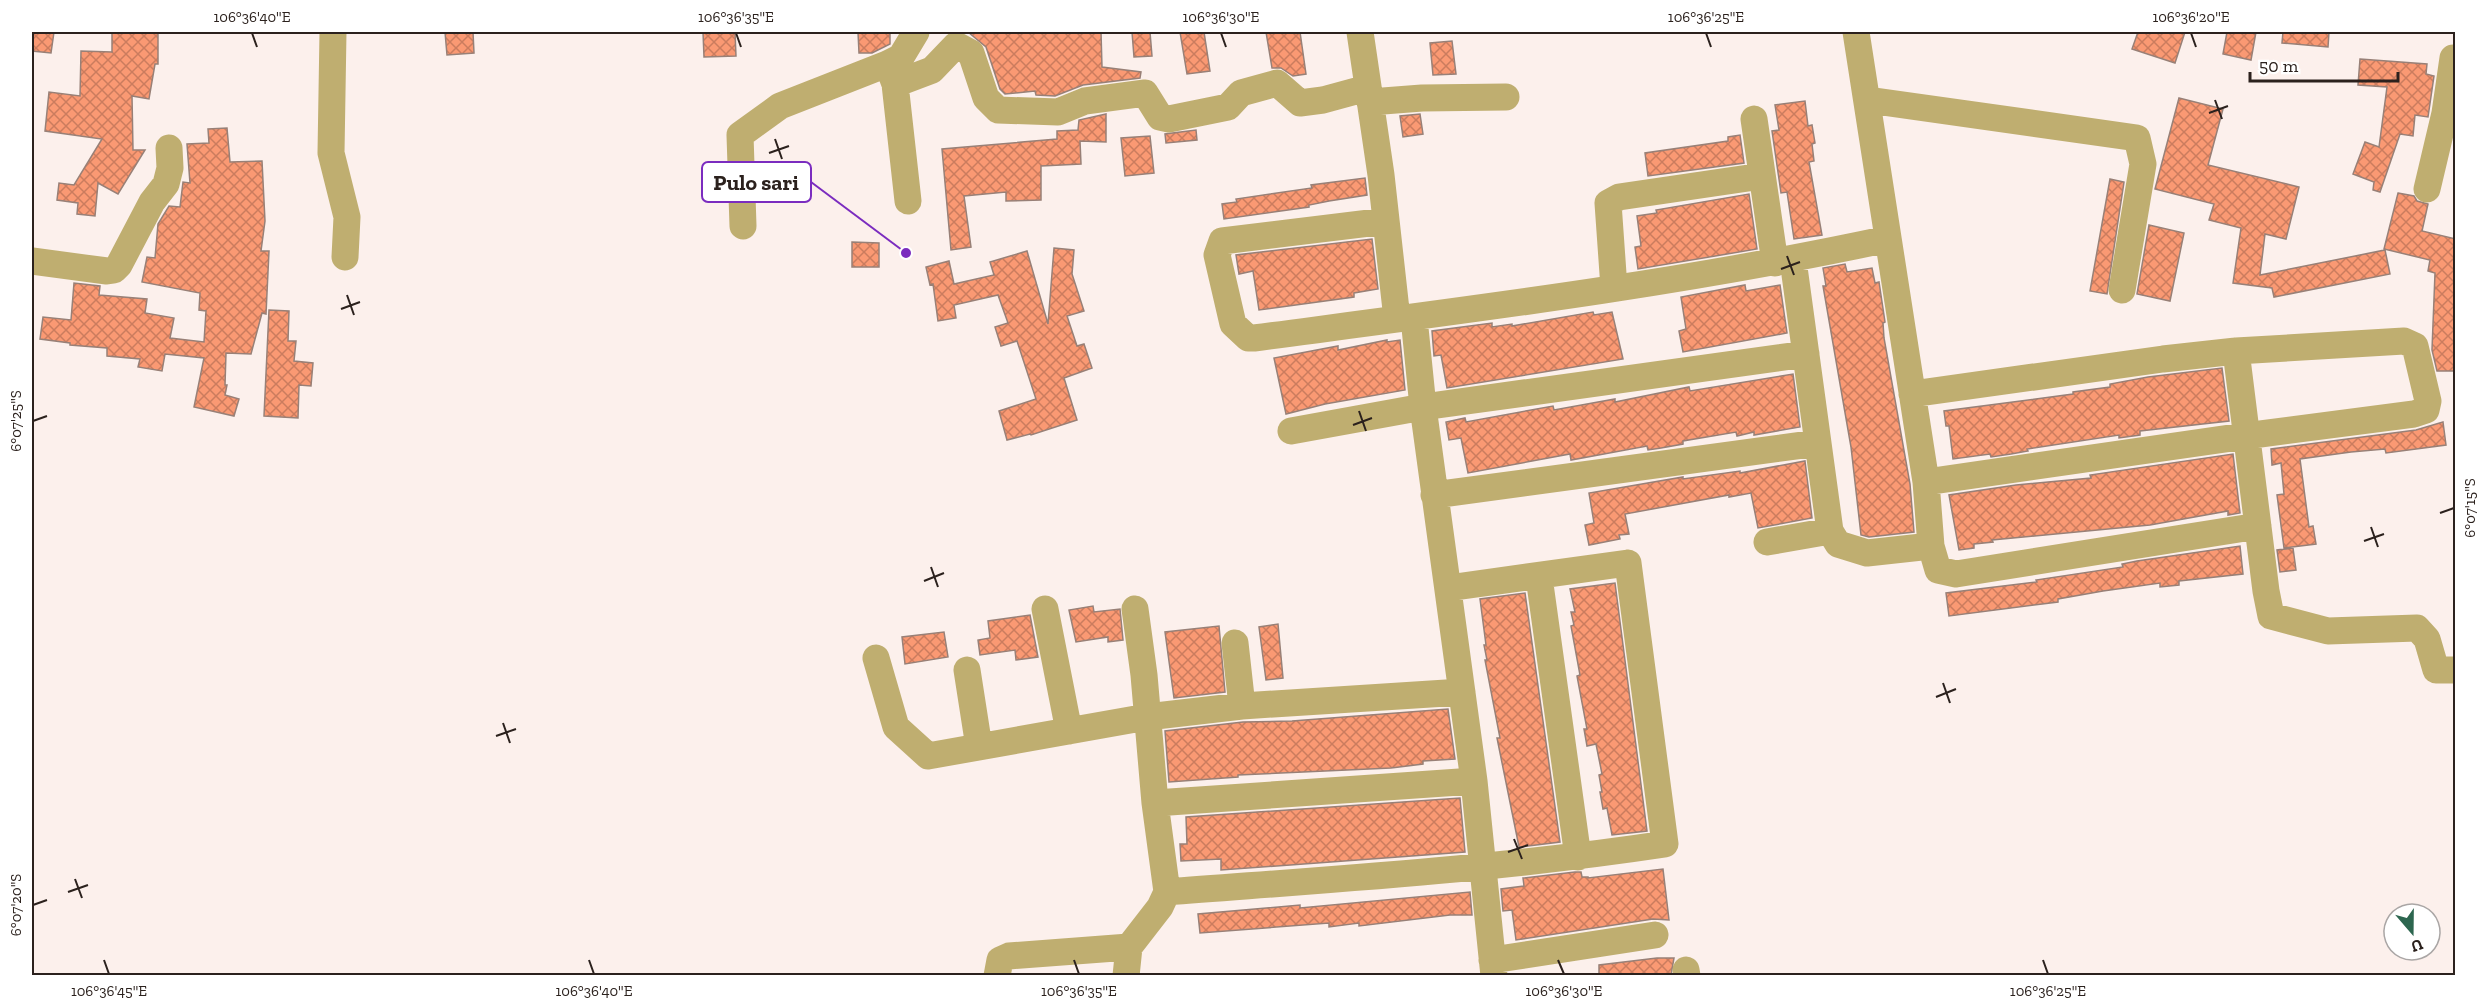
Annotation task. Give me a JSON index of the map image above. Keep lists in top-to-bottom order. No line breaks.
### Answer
{"places":["Pulo sari"],"scale_bar":"50 m","north":"bottom","coordinates":["106°36'40\"E","106°36'35\"E","106°36'30\"E","106°36'25\"E","106°36'20\"E","6°07'25\"S","6°07'15\"S","6°07'20\"S","106°36'45\"E"]}
